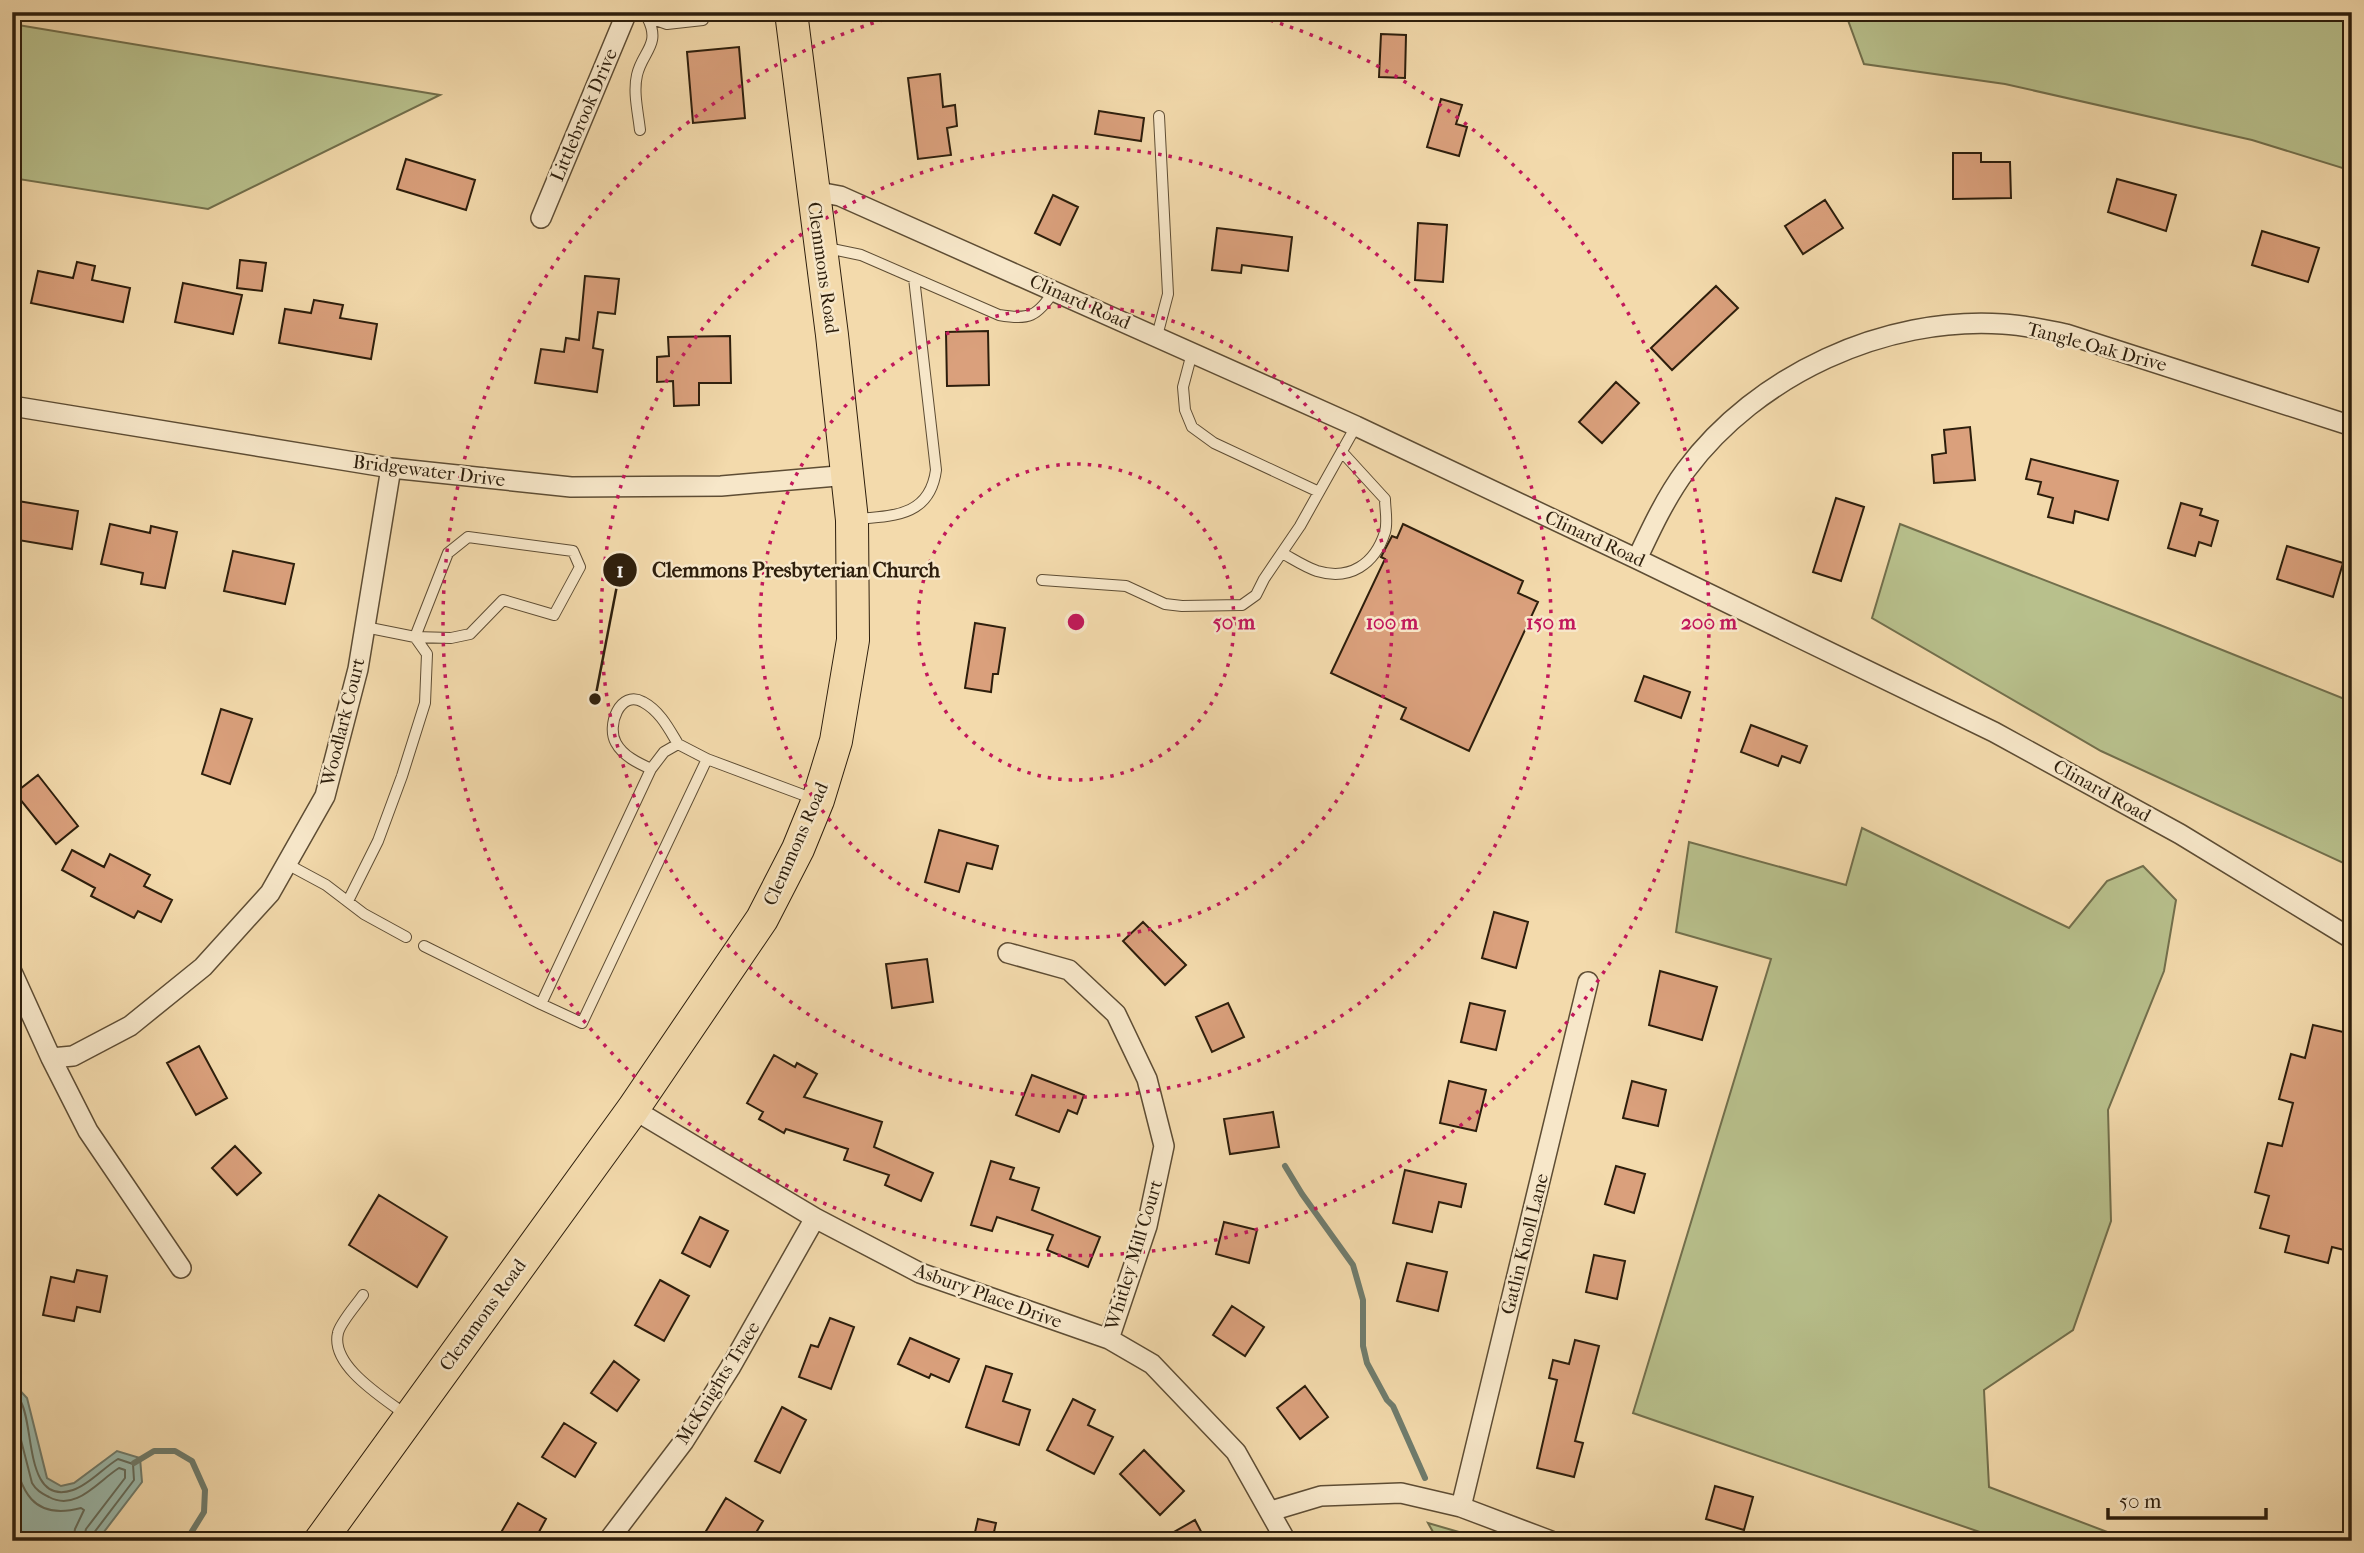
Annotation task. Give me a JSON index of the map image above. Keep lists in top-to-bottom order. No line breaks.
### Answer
{"streets":{"main road":["Clemmons Road"],"street":["Littlebrook Drive","Clinard Road","Tangle Oak Drive","Bridgewater Drive","Woodlark Court","Gatlin Knoll Lane","Whitley Mill Court","Asbury Place Drive","McKnights Trace"]},"crossings":[["Clemmons Road","Clinard Road"],["Clemmons Road","Bridgewater Drive"],["Clemmons Road","Asbury Place Drive"],["Clinard Road","Tangle Oak Drive"],["Bridgewater Drive","Woodlark Court"],["Whitley Mill Court","Asbury Place Drive"],["Asbury Place Drive","McKnights Trace"]],"places":["Clemmons Presbyterian Church"],"scale_bar":"50 m","rings":["50 m","100 m","150 m","200 m"]}
